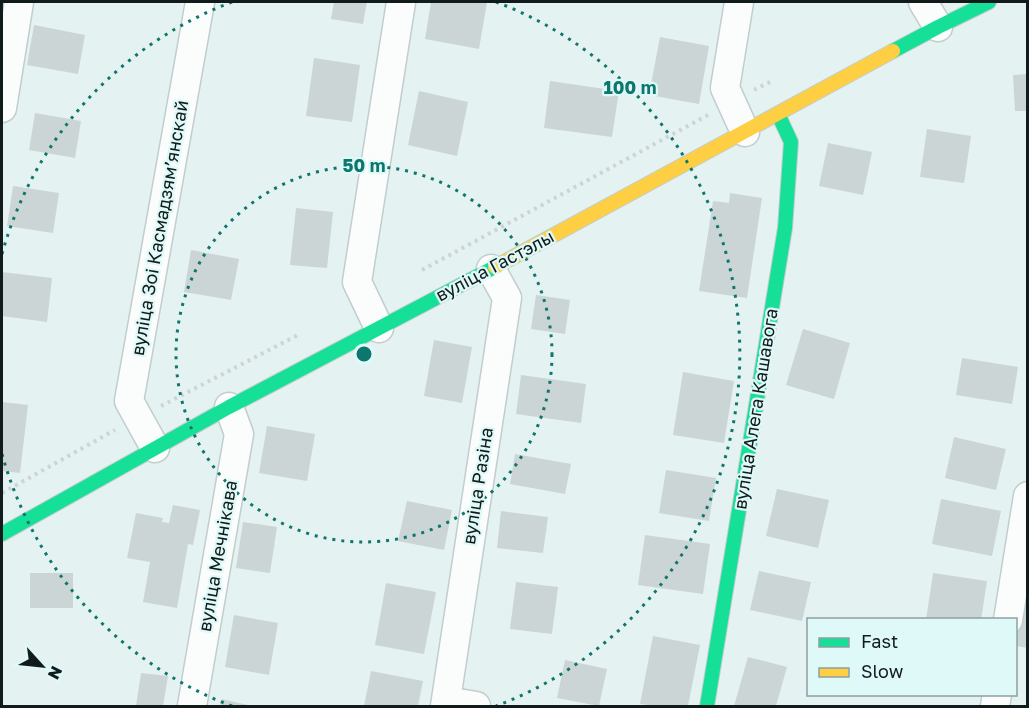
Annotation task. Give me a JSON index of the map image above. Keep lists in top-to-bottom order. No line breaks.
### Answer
{"streets":{"main road":["вуліца Гастэлы","вуліца Алега Кашавога"],"street":["вуліца Зоі Касмадзямʼянскай","вуліца Разіна","вуліца Мечнікава"]},"crossings":[["вуліца Зоі Касмадзямʼянскай","вуліца Гастэлы"],["вуліца Гастэлы","вуліца Алега Кашавога"],["вуліца Гастэлы","вуліца Разіна"],["вуліца Гастэлы","вуліца Мечнікава"]],"legend":["Fast","Slow"],"north":"bottom right","rings":["100 m","50 m"]}
